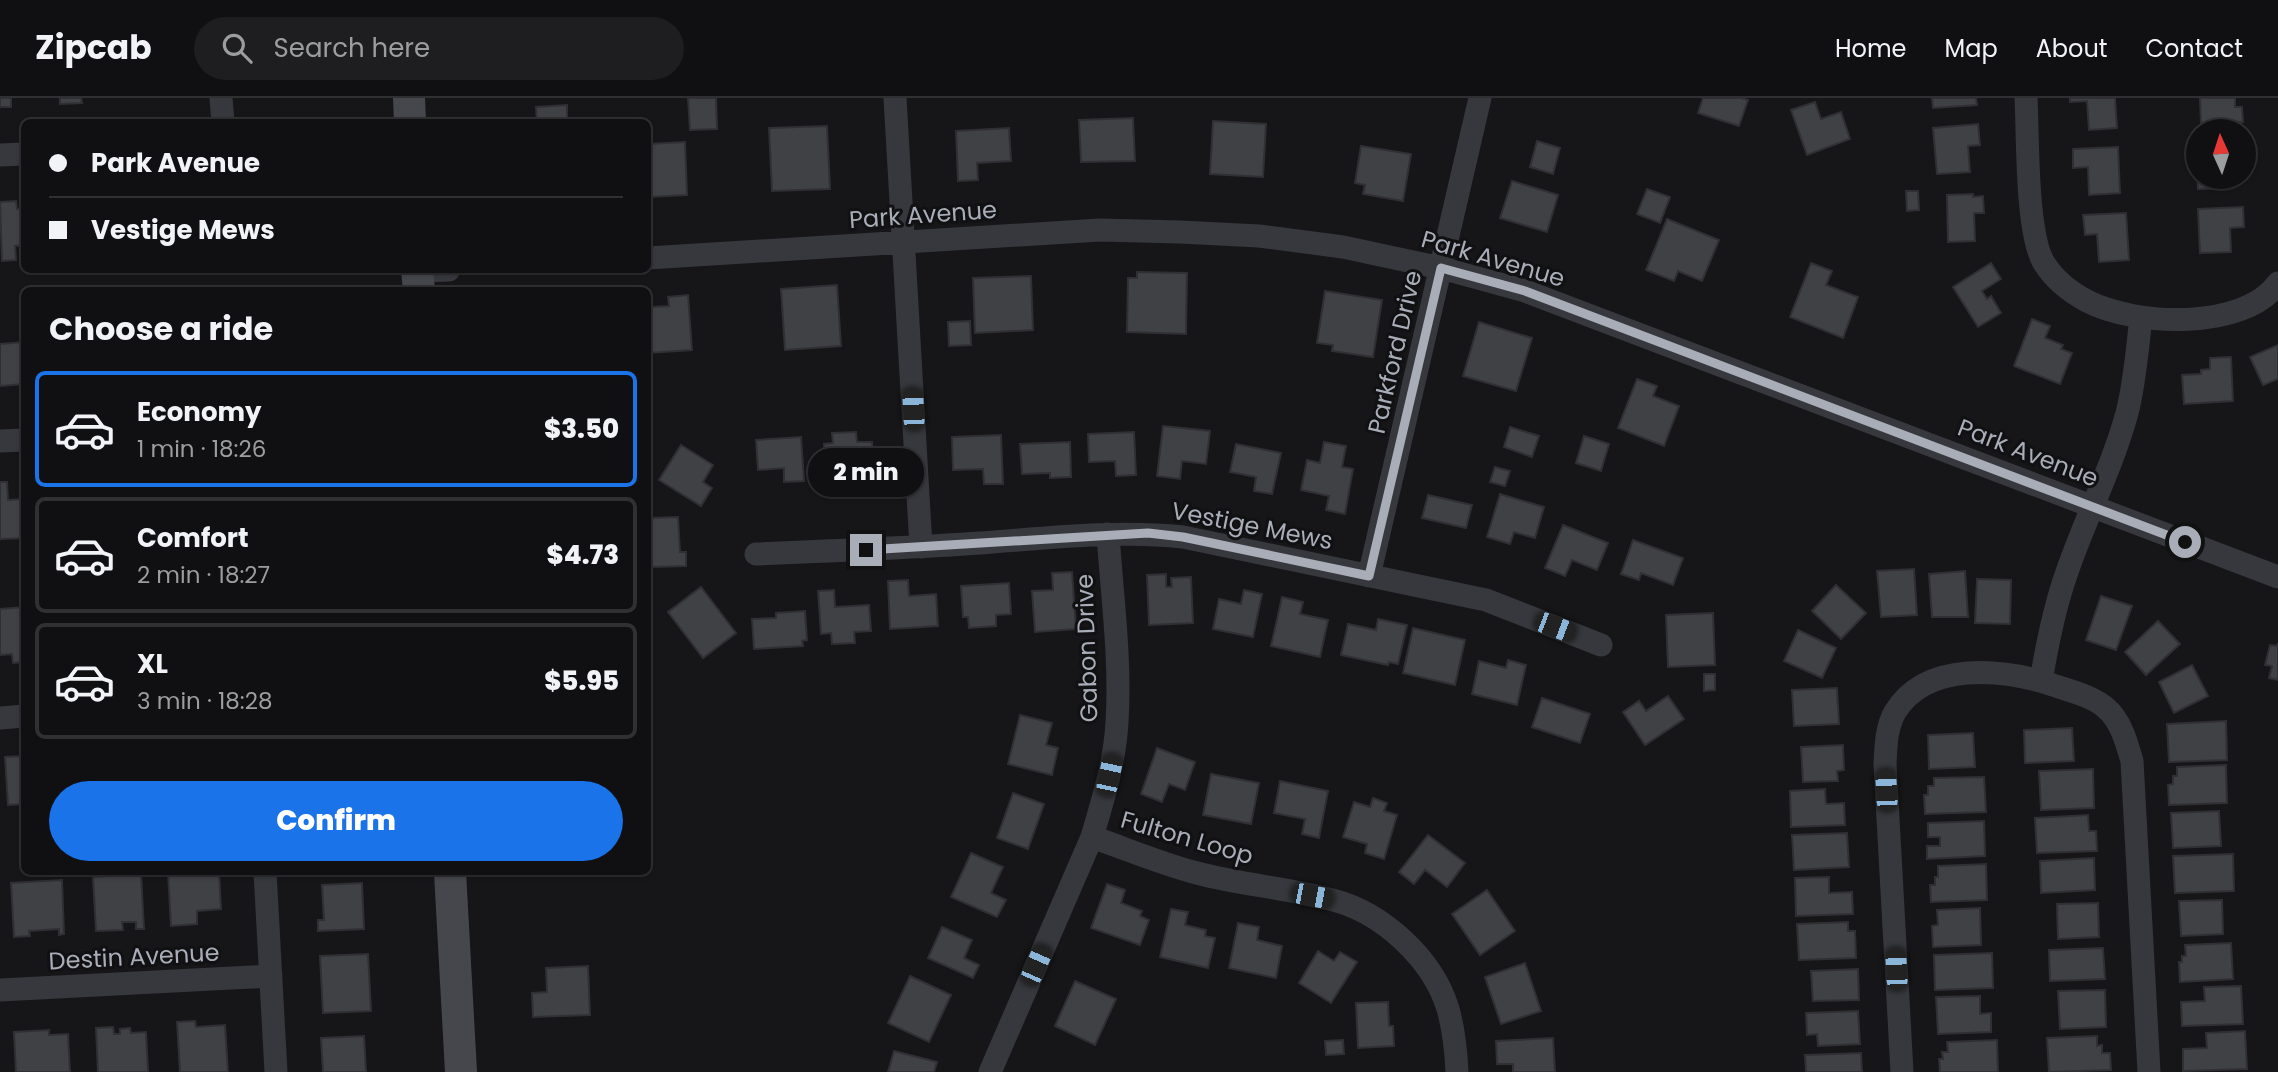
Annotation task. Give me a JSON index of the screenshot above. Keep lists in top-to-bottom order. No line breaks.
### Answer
{"streets":{"street":["Park Avenue","Parkford Drive","Vestige Mews","Gabon Drive","Fulton Loop","Destin Avenue"]},"crossings":[["Park Avenue","Parkford Drive"],["Parkford Drive","Vestige Mews"],["Vestige Mews","Gabon Drive"],["Gabon Drive","Fulton Loop"]],"north":"top","page":{"header":"Zipcab","search":"Search here","nav":["Home","Map","About","Contact"],"banner":["Park Avenue","Vestige Mews"],"heading":"Choose a ride","list":[{"name":"Economy","note":"1 min · 18:26","value":"$3.50"},{"name":"Comfort","note":"2 min · 18:27","value":"$4.73"},{"name":"XL","note":"3 min · 18:28","value":"$5.95"}],"bubble":"2 min","buttons":"Confirm"}}
